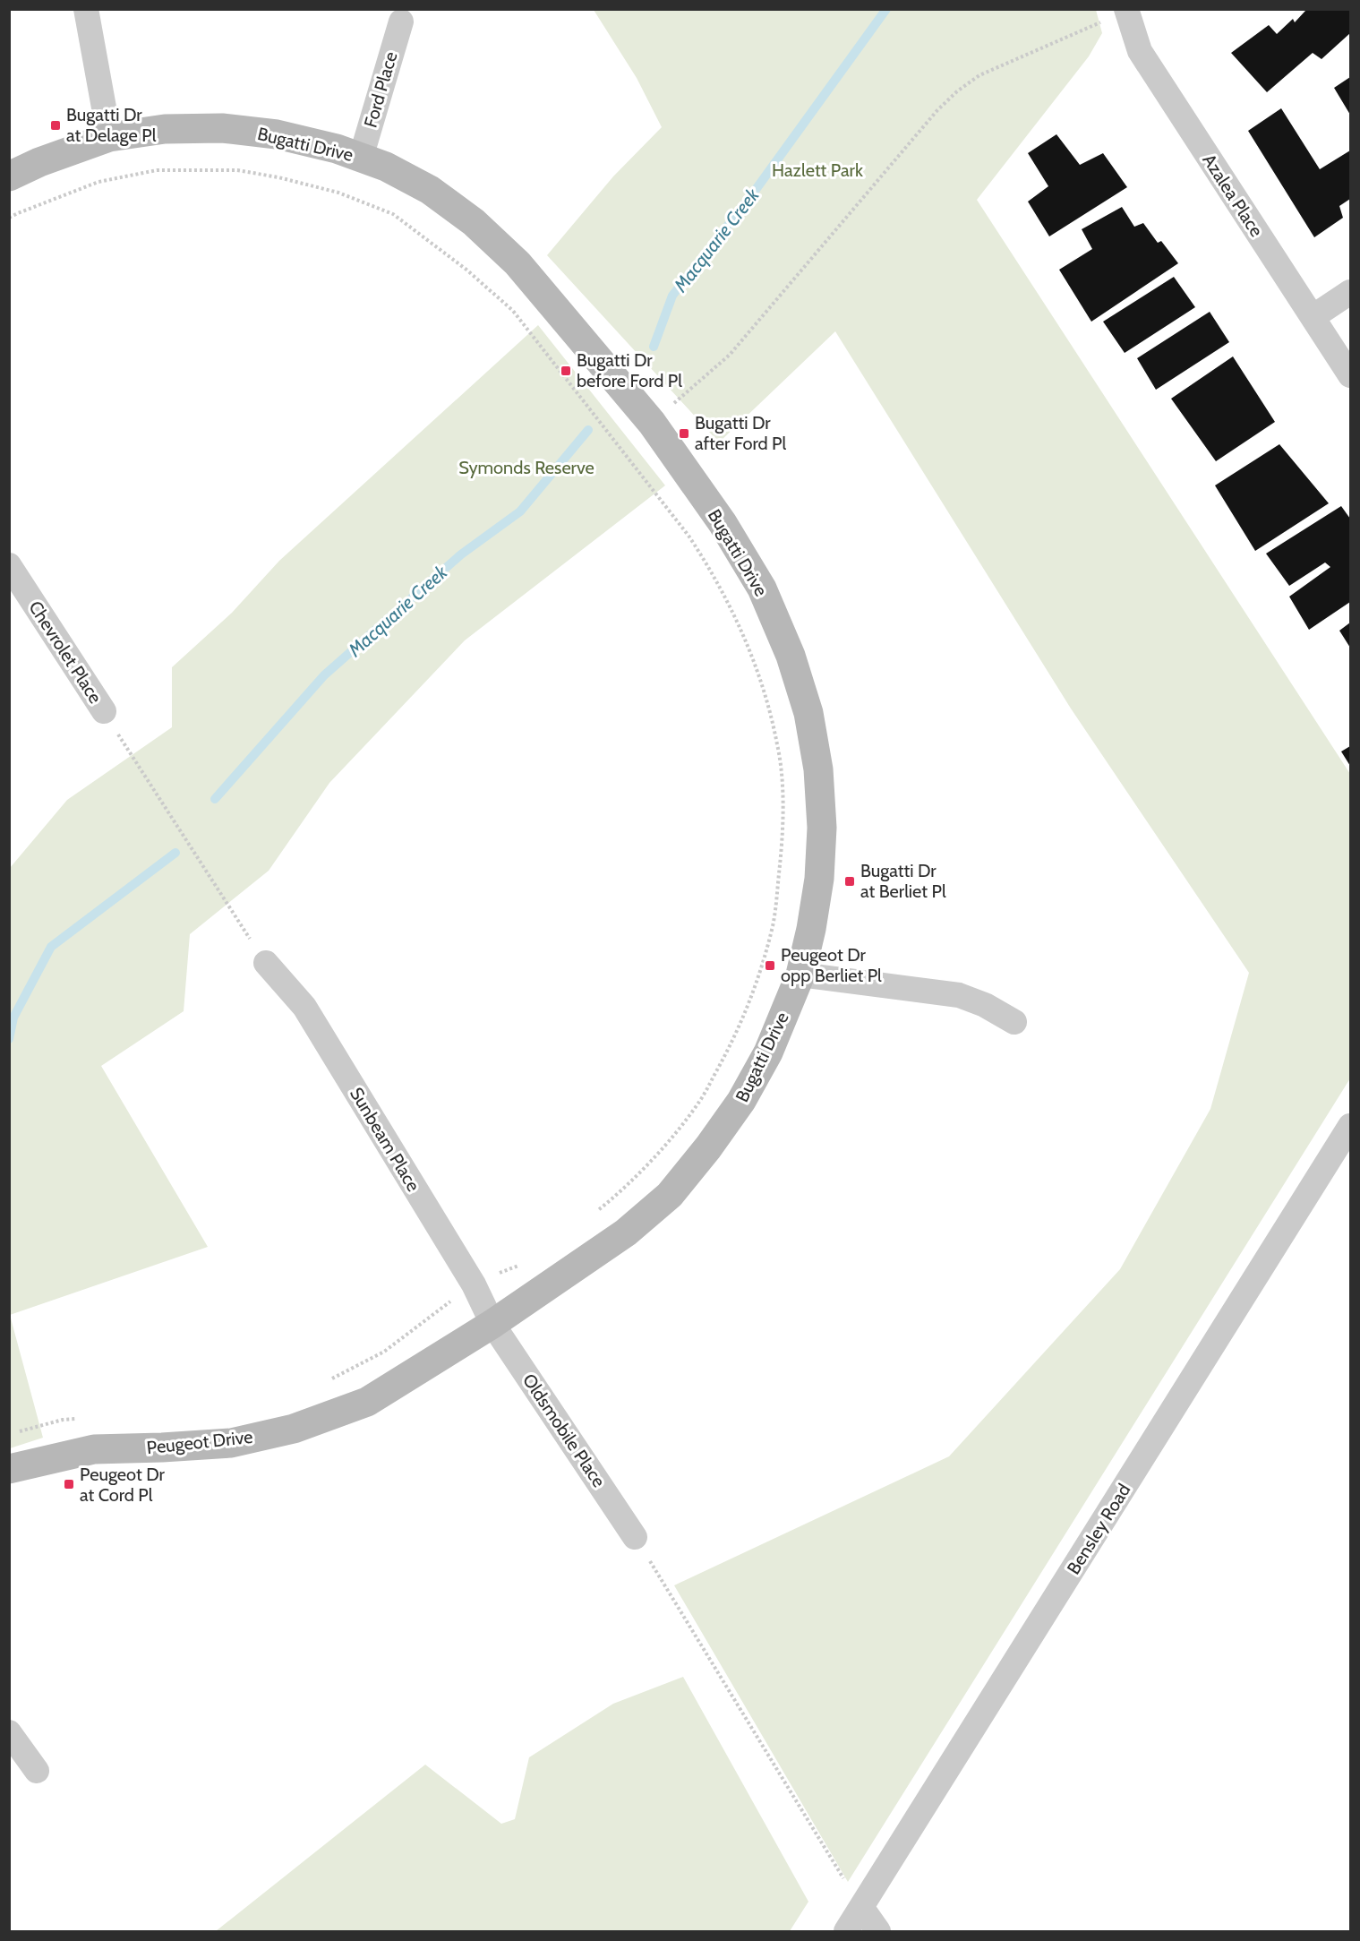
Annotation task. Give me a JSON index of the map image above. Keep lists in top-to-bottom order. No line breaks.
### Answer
{"streets":{"street":["Ford Place","Bugatti Drive","Azalea Place","Chevrolet Place","Sunbeam Place","Oldsmobile Place","Peugeot Drive","Bensley Road"]},"crossings":[["Ford Place","Bugatti Drive"],["Bugatti Drive","Sunbeam Place"],["Bugatti Drive","Oldsmobile Place"],["Bugatti Drive","Peugeot Drive"],["Sunbeam Place","Oldsmobile Place"],["Sunbeam Place","Peugeot Drive"],["Oldsmobile Place","Peugeot Drive"]],"water":["Macquarie Creek"],"parks":["Hazlett Park","Symonds Reserve"],"places":{"transit":["Bugatti Dr at Delage Pl","Bugatti Dr before Ford Pl","Bugatti Dr after Ford Pl","Bugatti Dr at Berliet Pl","Peugeot Dr opp Berliet Pl","Peugeot Dr at Cord Pl"]}}
